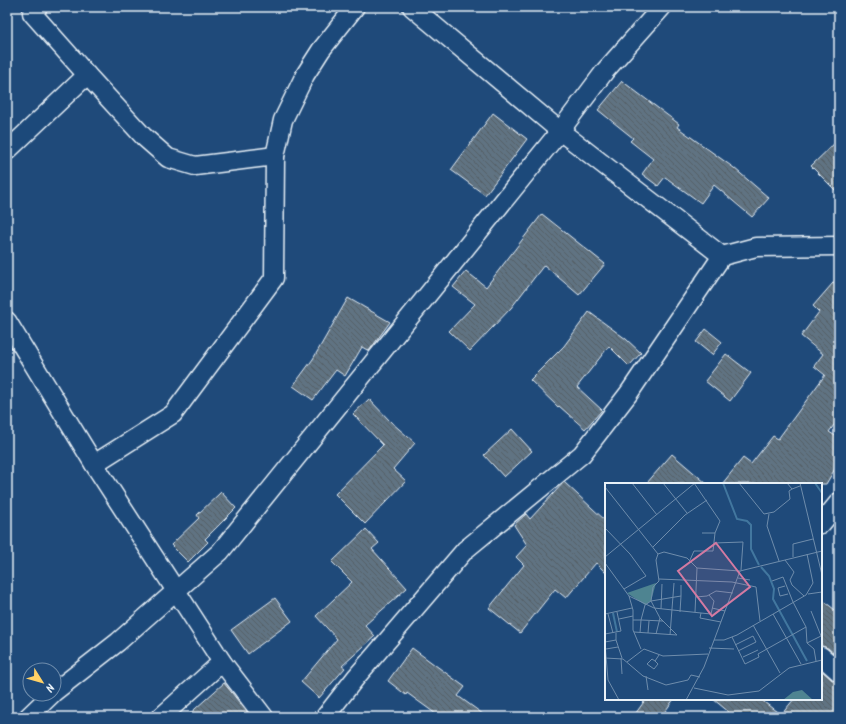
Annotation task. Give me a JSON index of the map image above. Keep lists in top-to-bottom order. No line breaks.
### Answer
{"north":"bottom right"}
